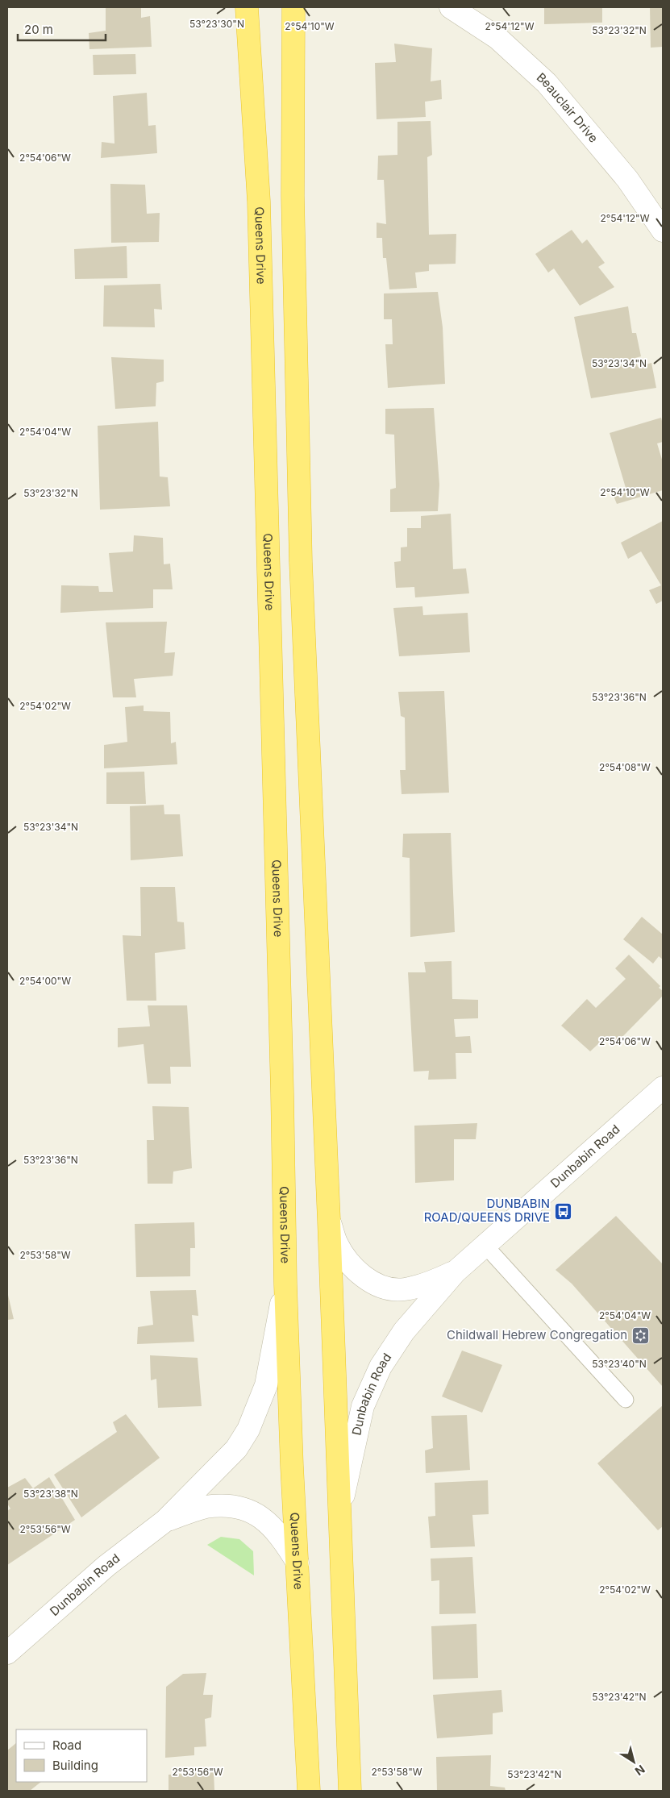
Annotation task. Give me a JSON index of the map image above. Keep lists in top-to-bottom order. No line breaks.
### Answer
{"streets":{"highway":["Queens Drive"],"street":["Beauclair Drive","Dunbabin Road"]},"crossings":[["Queens Drive","Dunbabin Road"]],"places":{"bus stop":["DUNBABIN ROAD/QUEENS DRIVE"],"synagogue":["Childwall Hebrew Congregation"]},"legend":["Road","Building"],"scale_bar":"20 m","north":"bottom right","coordinates":["53°23'30\"N","2°54'10\"W","2°54'12\"W","53°23'32\"N","2°54'06\"W","53°23'34\"N","2°54'04\"W","53°23'36\"N","2°54'02\"W","2°54'08\"W","2°54'00\"W","2°53'58\"W","53°23'40\"N","53°23'38\"N","2°53'56\"W","53°23'42\"N"]}
